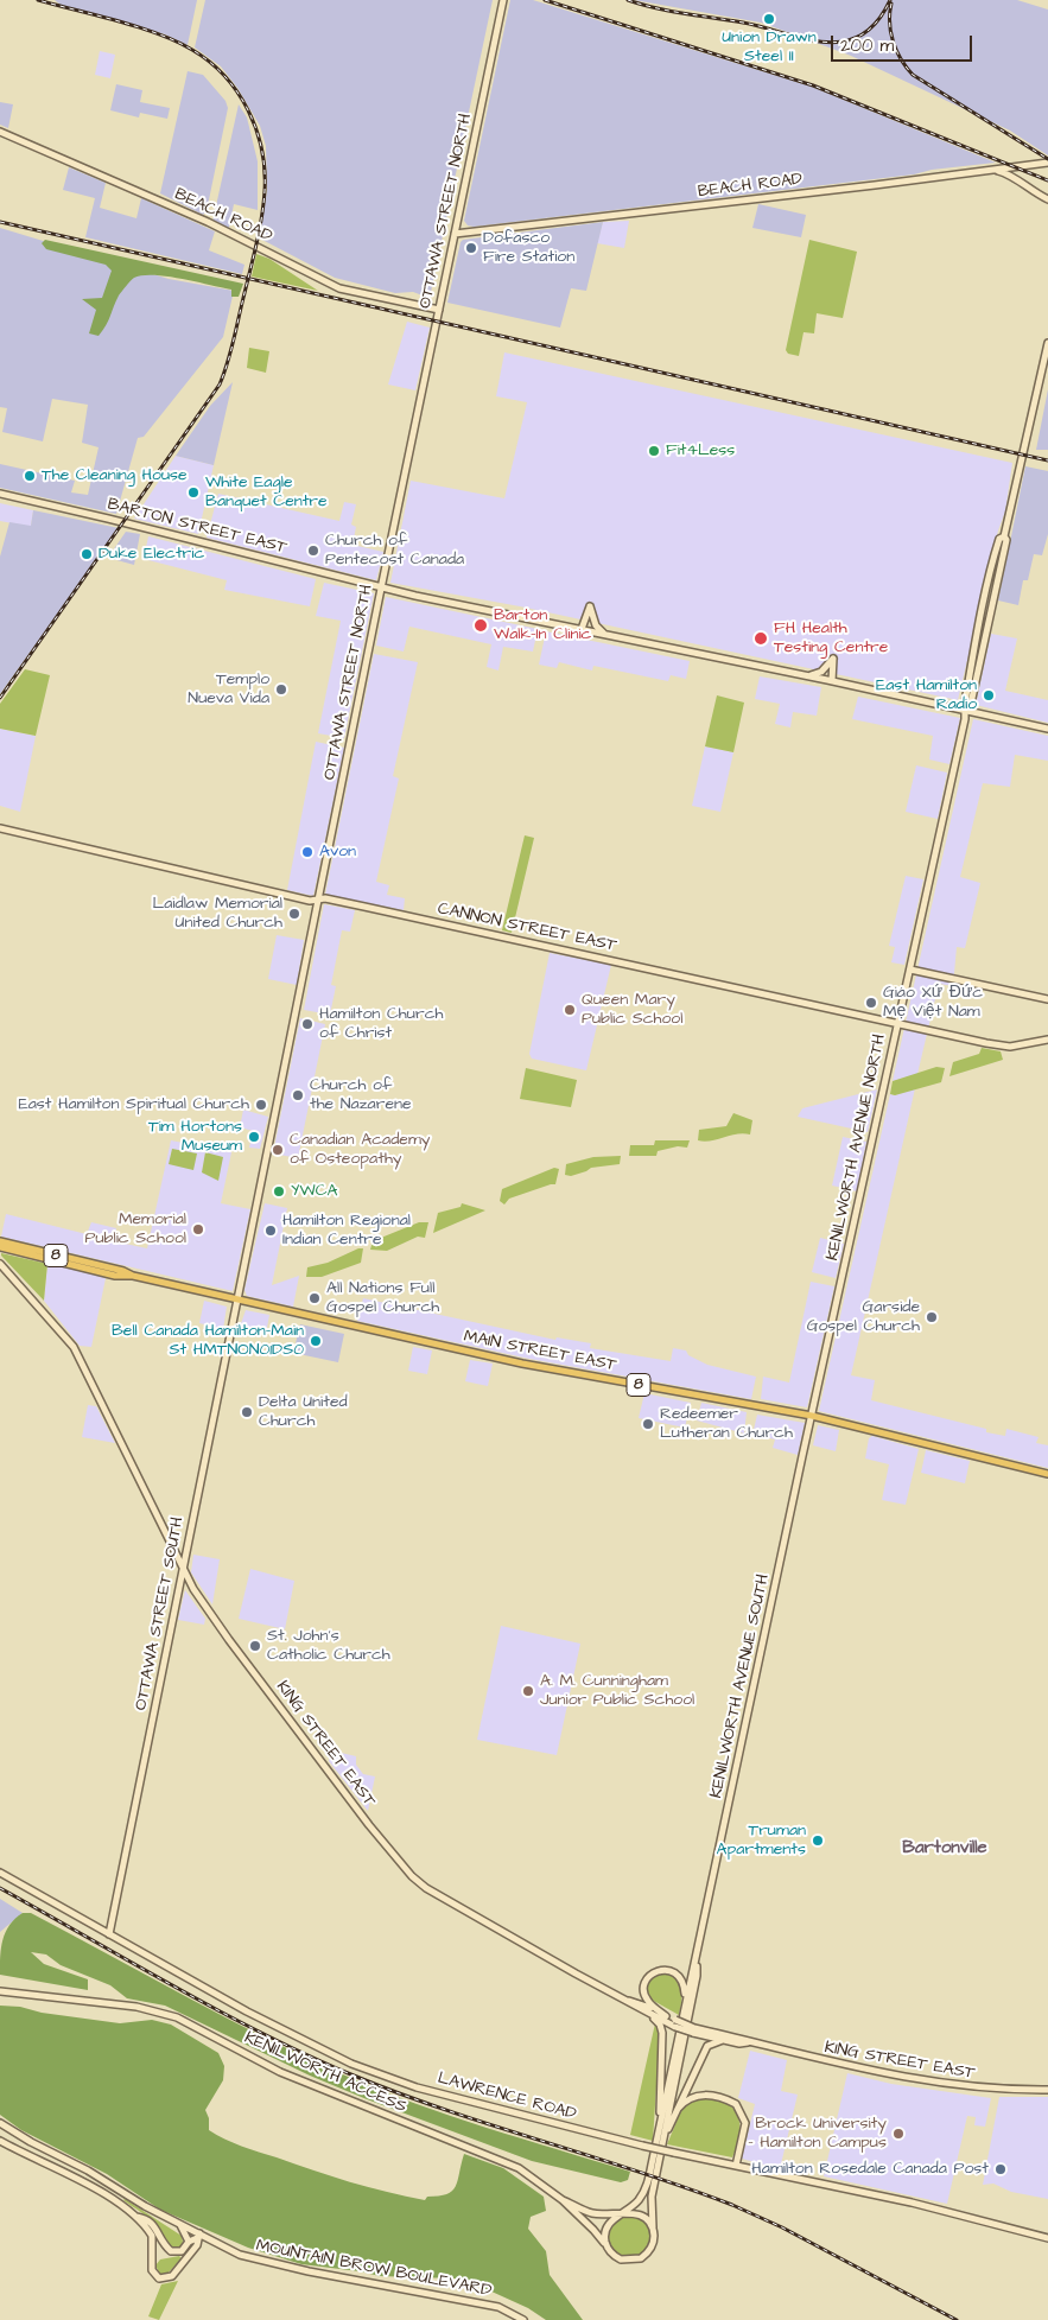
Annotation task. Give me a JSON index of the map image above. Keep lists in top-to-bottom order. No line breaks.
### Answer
{"streets":{"main road":["BEACH ROAD","OTTAWA STREET NORTH","BARTON STREET EAST","CANNON STREET EAST","KENILWORTH AVENUE NORTH","8","MAIN STREET EAST","OTTAWA STREET SOUTH","KENILWORTH AVENUE SOUTH","KING STREET EAST","KENILWORTH ACCESS","LAWRENCE ROAD","MOUNTAIN BROW BOULEVARD"]},"crossings":[["BEACH ROAD","OTTAWA STREET NORTH"],["OTTAWA STREET NORTH","BARTON STREET EAST"],["OTTAWA STREET NORTH","CANNON STREET EAST"],["OTTAWA STREET NORTH","MAIN STREET EAST"],["OTTAWA STREET NORTH","OTTAWA STREET SOUTH"],["BARTON STREET EAST","KENILWORTH AVENUE NORTH"],["CANNON STREET EAST","KENILWORTH AVENUE NORTH"],["KENILWORTH AVENUE NORTH","MAIN STREET EAST"],["KENILWORTH AVENUE NORTH","KENILWORTH AVENUE SOUTH"],["MAIN STREET EAST","OTTAWA STREET SOUTH"],["MAIN STREET EAST","KENILWORTH AVENUE SOUTH"],["OTTAWA STREET SOUTH","KING STREET EAST"],["OTTAWA STREET SOUTH","LAWRENCE ROAD"],["KENILWORTH AVENUE SOUTH","KENILWORTH ACCESS"]],"districts":["Bartonville"],"places":["Union Drawn Steel II","Dofasco Fire Station","Fit4Less","The Cleaning House","White Eagle Banquet Centre","Church of Pentecost Canada","Duke Electric","Barton Walk-In Clinic","FH Health Testing Centre","Templo Nueva Vida","East Hamilton Radio","Avon","Laidlaw Memorial United Church","Giáo Xứ Đức Mẹ Việt Nam","Queen Mary Public School","Hamilton Church of Christ","Church of the Nazarene","East Hamilton Spiritual Church","Tim Hortons Museum","Canadian Academy of Osteopathy","YWCA","Memorial Public School","Hamilton Regional Indian Centre","All Nations Full Gospel Church","Garside Gospel Church","Bell Canada Hamilton-Main St HMTNON01DS0","Delta United Church","Redeemer Lutheran Church","St. John's Catholic Church","A. M. Cunningham Junior Public School","Truman Apartments","Brock University - Hamilton Campus","Hamilton Rosedale Canada Post"],"scale_bar":"200 m"}
